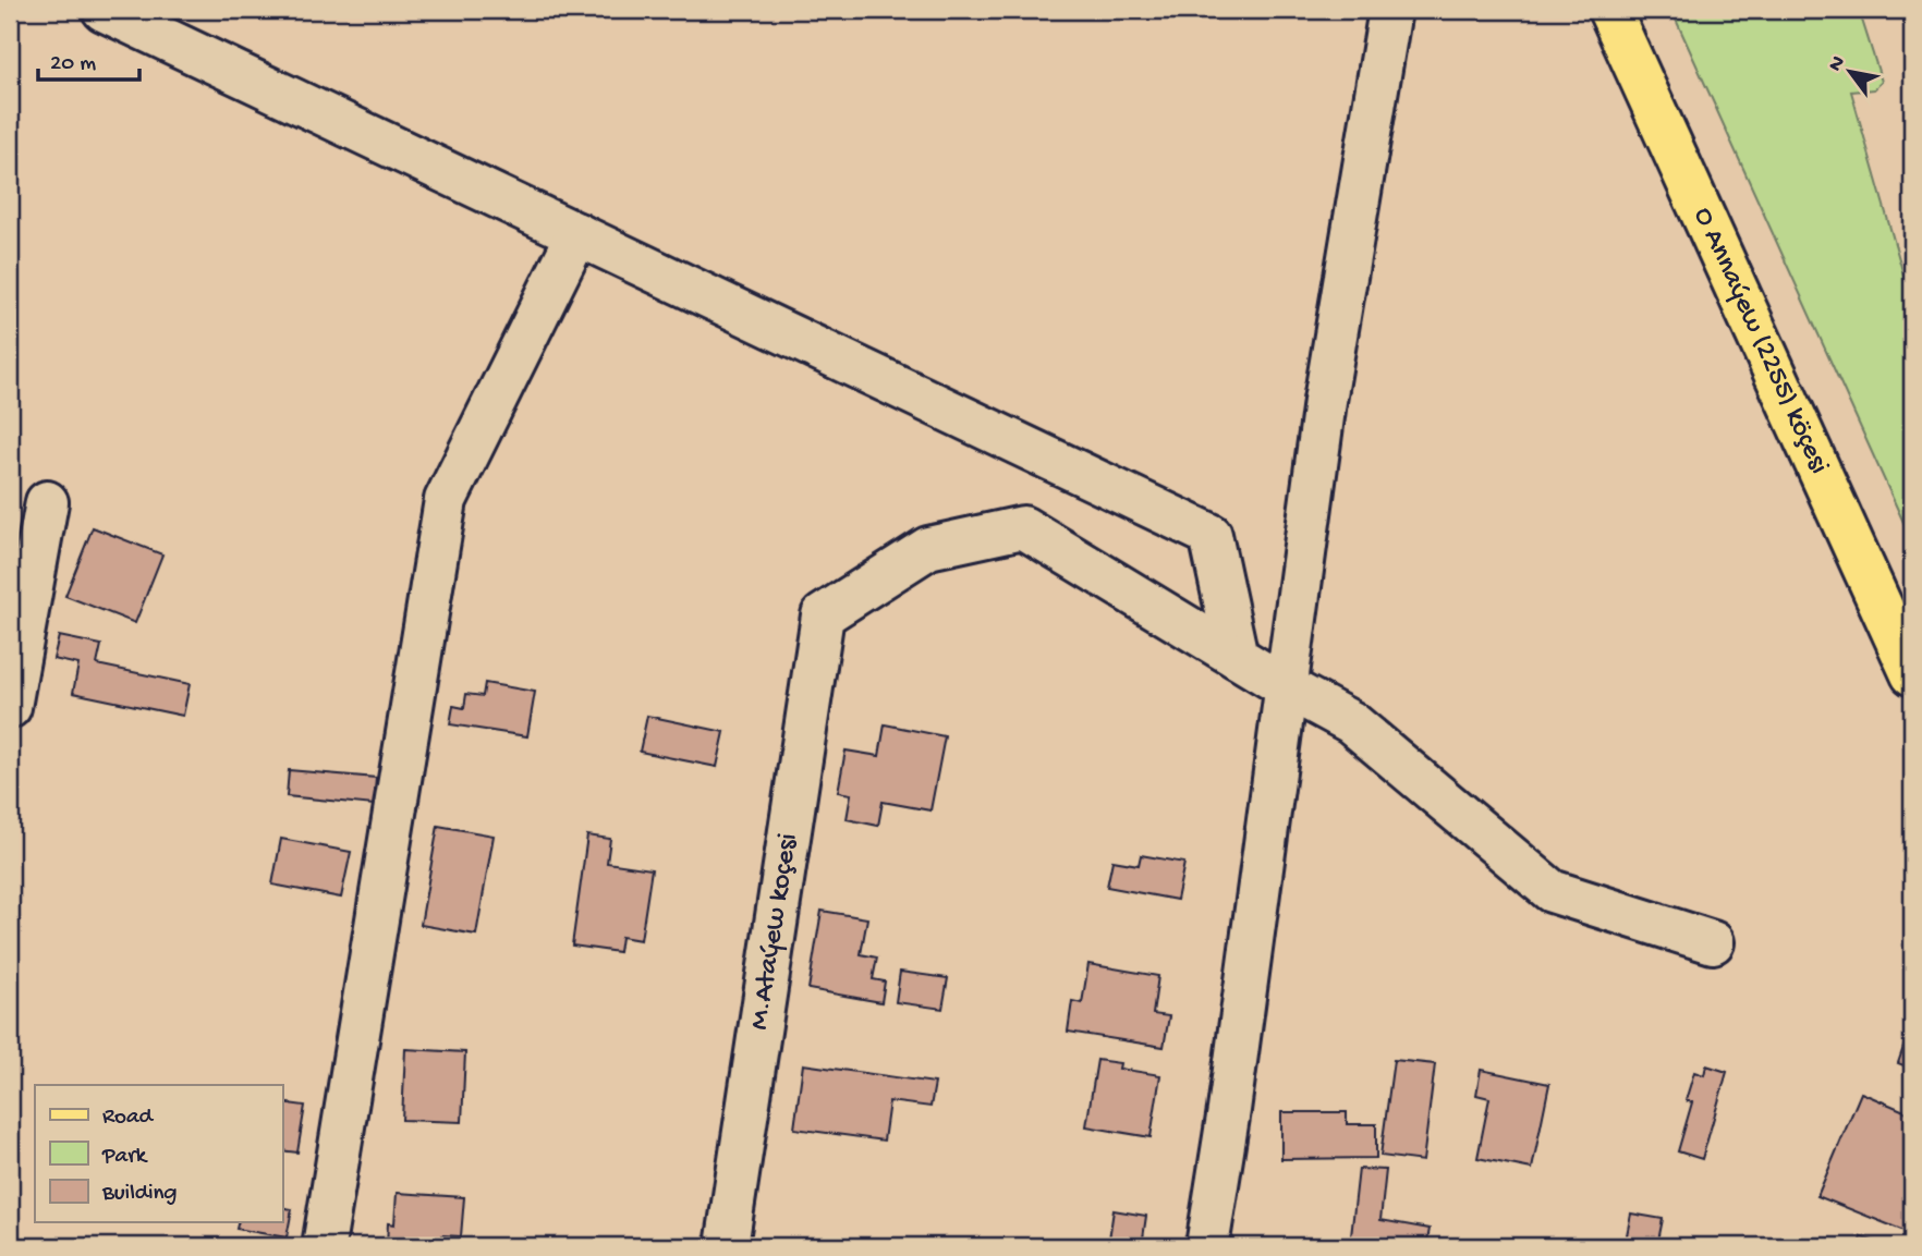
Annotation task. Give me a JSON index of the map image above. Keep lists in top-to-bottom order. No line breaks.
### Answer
{"streets":{"main road":["O Annaýew (2255) köçesi"],"street":["M.Ataýew koçesi"]},"legend":["Road","Park","Building"],"scale_bar":"20 m","north":"top left"}
